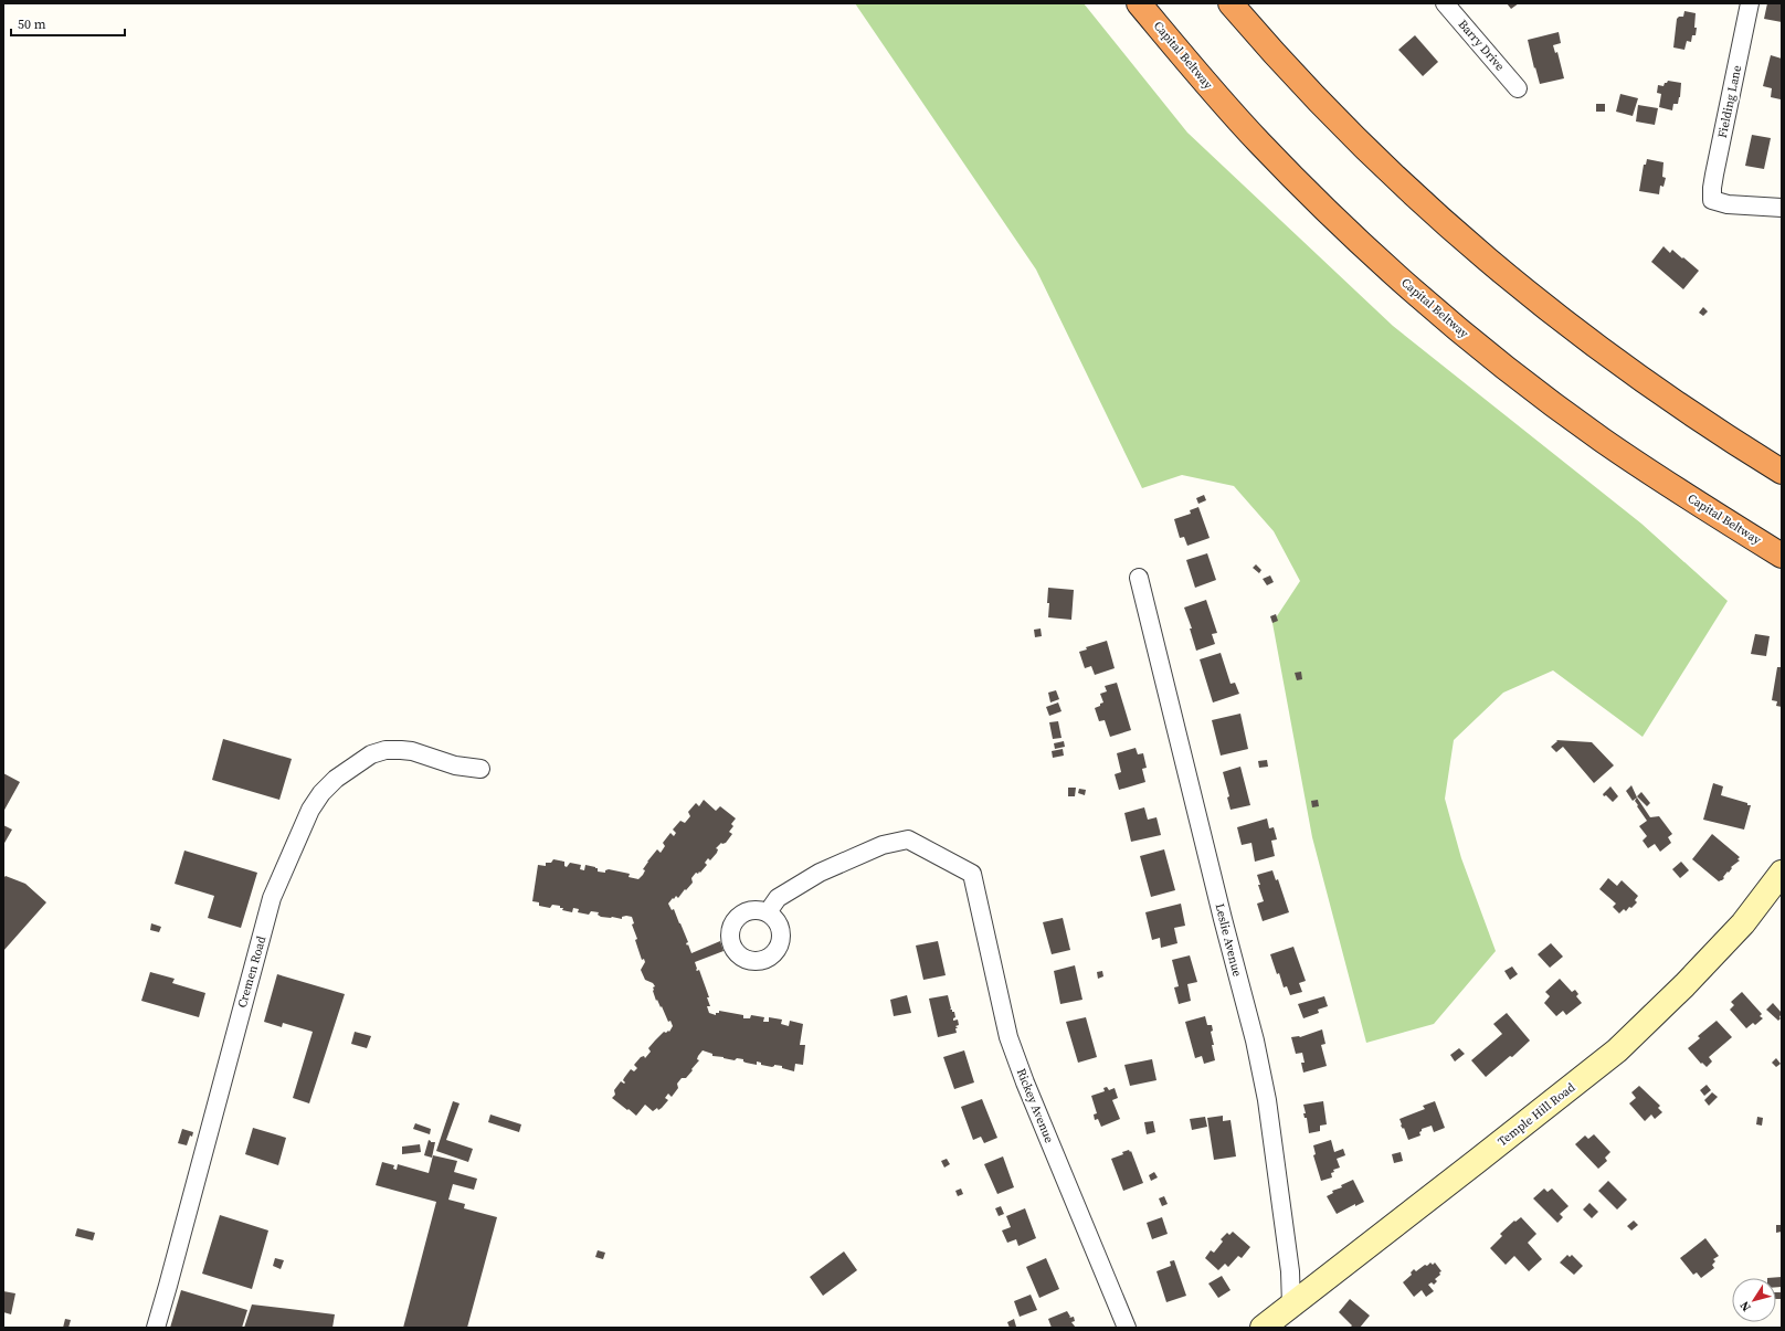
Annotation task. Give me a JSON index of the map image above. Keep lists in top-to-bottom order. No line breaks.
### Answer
{"streets":{"highway":["Capital Beltway"],"main road":["Temple Hill Road"],"street":["Barry Drive","Fielding Lane","Leslie Avenue","Cremen Road","Rickey Avenue"]},"crossings":[["Leslie Avenue","Temple Hill Road"]],"scale_bar":"50 m","north":"bottom left"}
